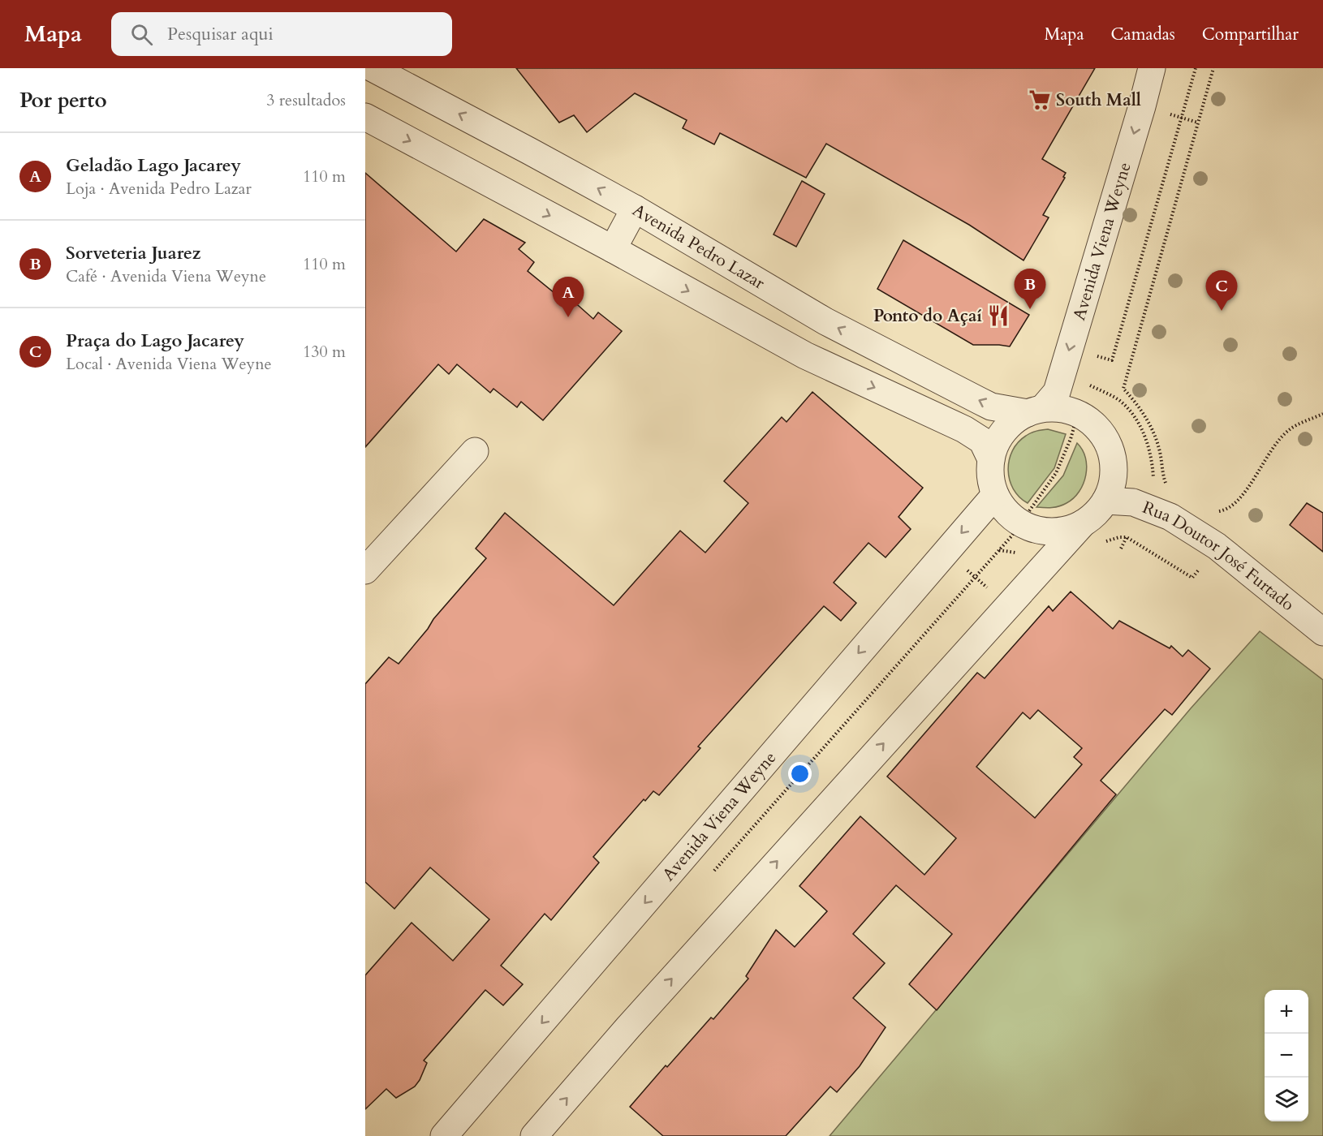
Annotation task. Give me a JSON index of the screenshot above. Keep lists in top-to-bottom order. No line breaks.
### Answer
{"streets":{"street":["Avenida Viena Weyne","Avenida Pedro Lazar","Rua Doutor José Furtado"]},"crossings":[["Avenida Viena Weyne","Avenida Pedro Lazar"],["Avenida Viena Weyne","Rua Doutor José Furtado"],["Avenida Pedro Lazar","Rua Doutor José Furtado"]],"places":{"supermarket":["South Mall"],"restaurant":["Ponto do Açaí"]},"page":{"header":"Mapa","search":"Pesquisar aqui","nav":["Mapa","Camadas","Compartilhar"],"heading":["Por perto","3 resultados"],"list":[{"mark":"A","name":"Geladão Lago Jacarey","note":"Loja · Avenida Pedro Lazar","value":"110 m"},{"mark":"B","name":"Sorveteria Juarez","note":"Café · Avenida Viena Weyne","value":"110 m"},{"mark":"C","name":"Praça do Lago Jacarey","note":"Local · Avenida Viena Weyne","value":"130 m"}],"pins":["B","C","A"],"map_buttons":["+","−"]}}
